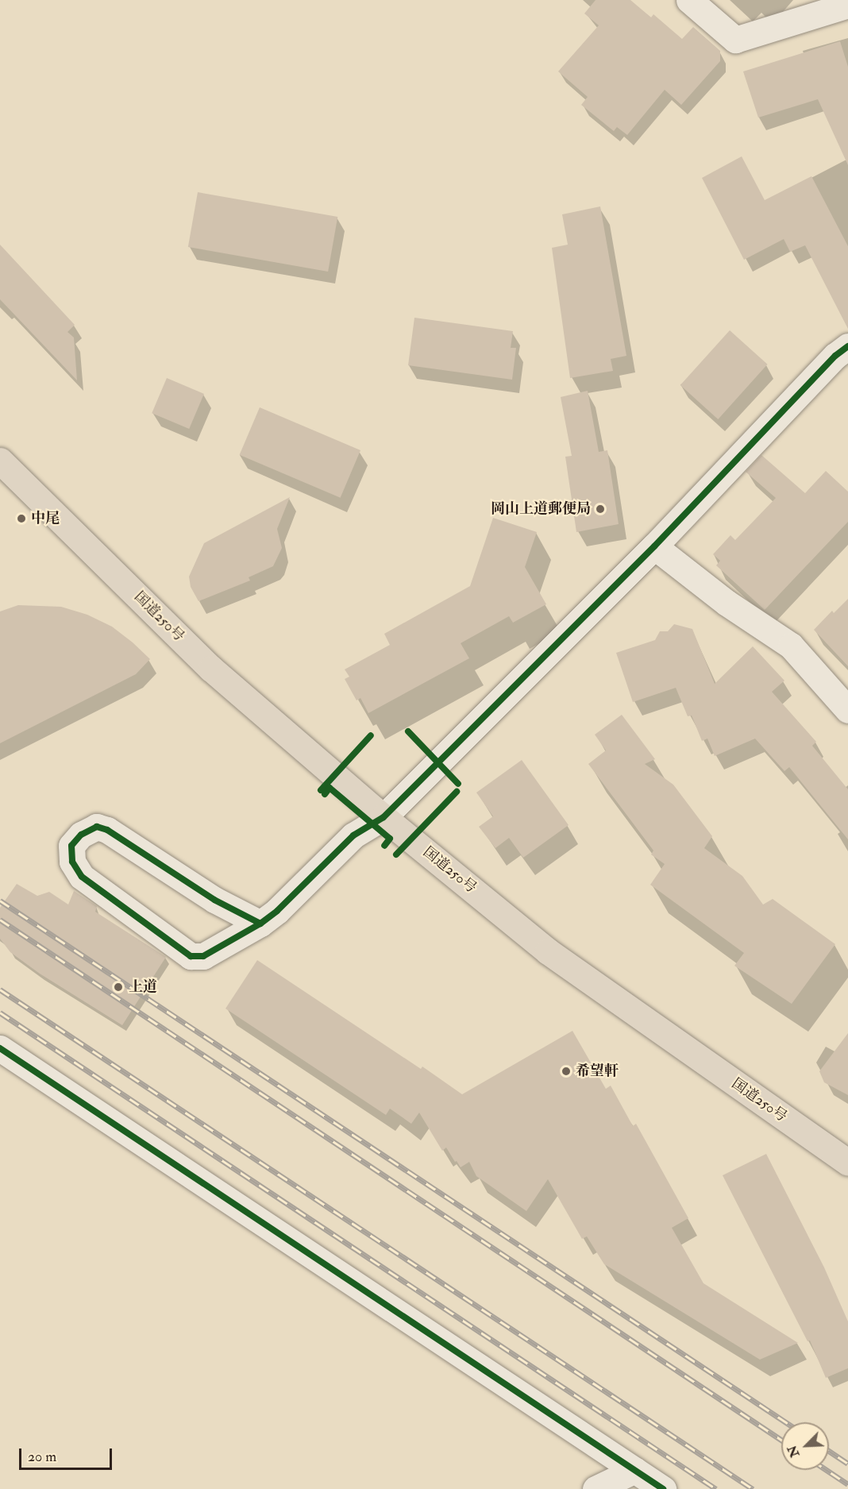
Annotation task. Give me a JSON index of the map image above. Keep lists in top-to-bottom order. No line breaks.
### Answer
{"streets":{"highway":["国道250号"]},"places":["岡山上道郵便局","中尾","上道","希望軒"],"scale_bar":"20 m","north":"bottom left"}
